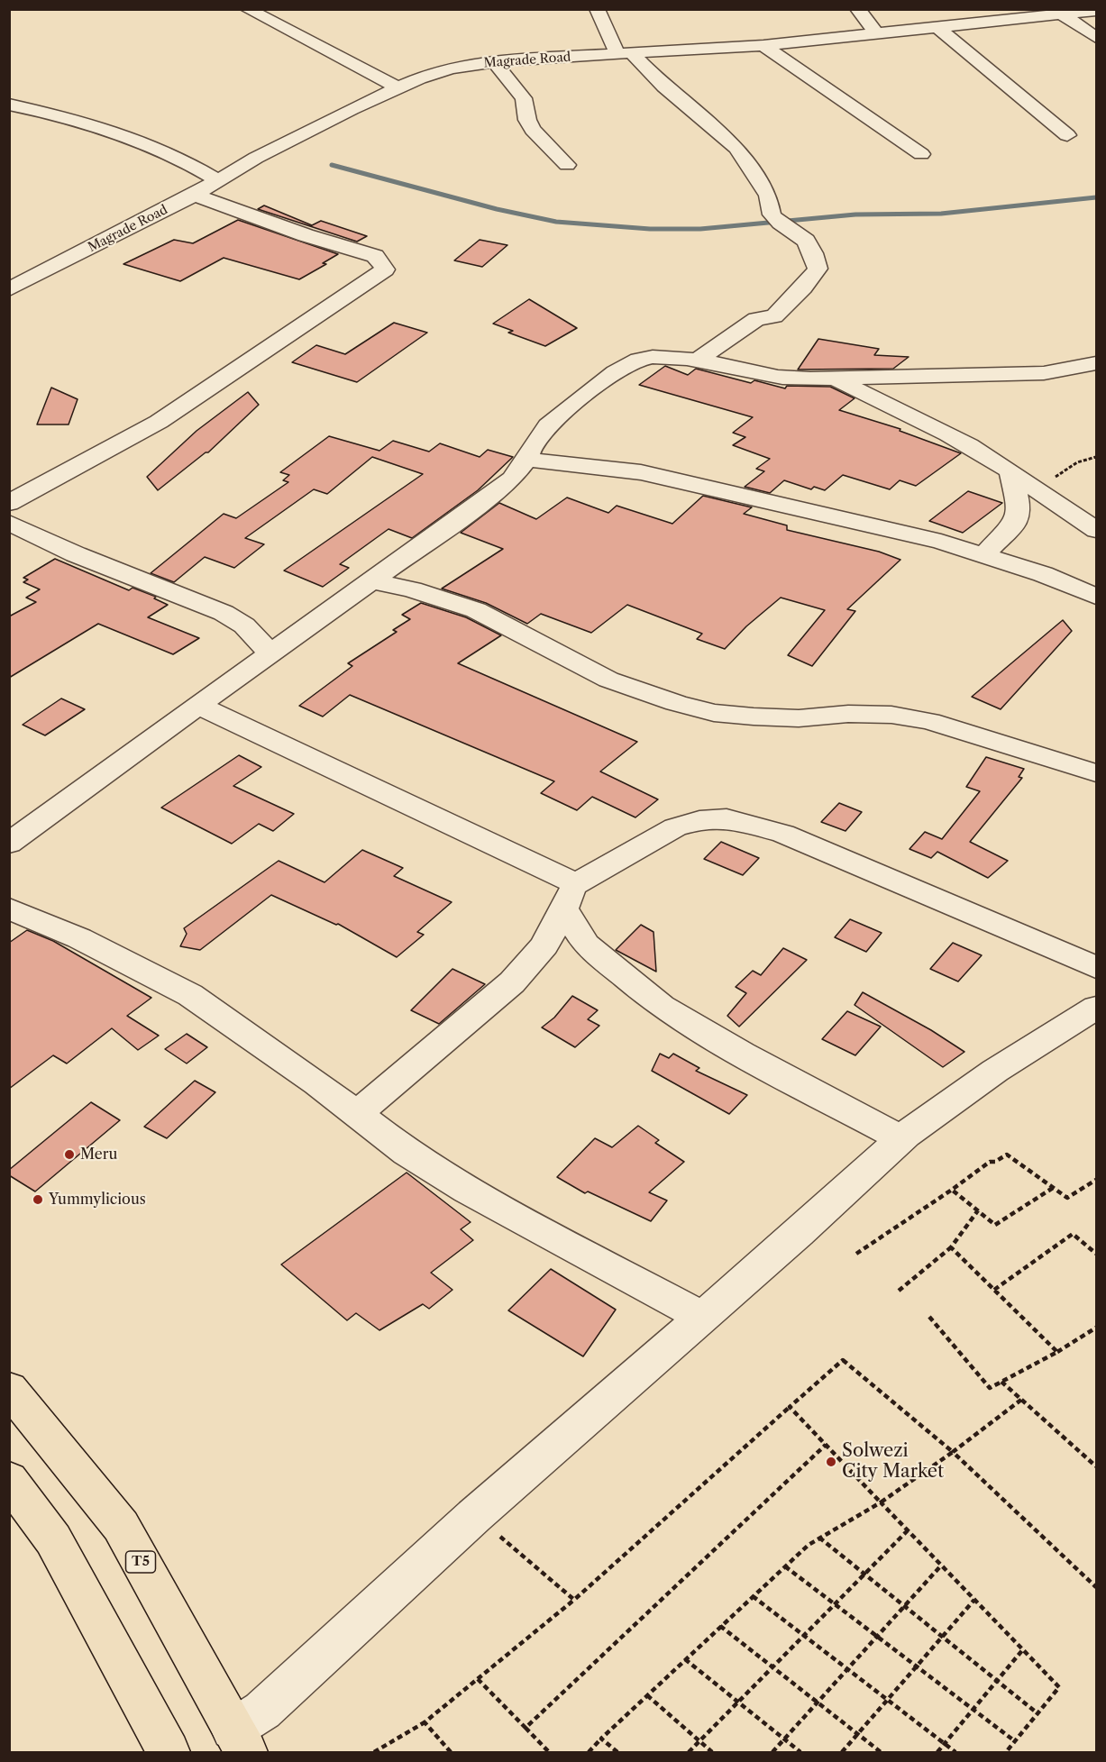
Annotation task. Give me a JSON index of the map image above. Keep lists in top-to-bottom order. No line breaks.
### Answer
{"streets":{"highway":["T5"],"street":["Magrade Road"]},"places":["Meru","Yummylicious","Solwezi City Market"]}
